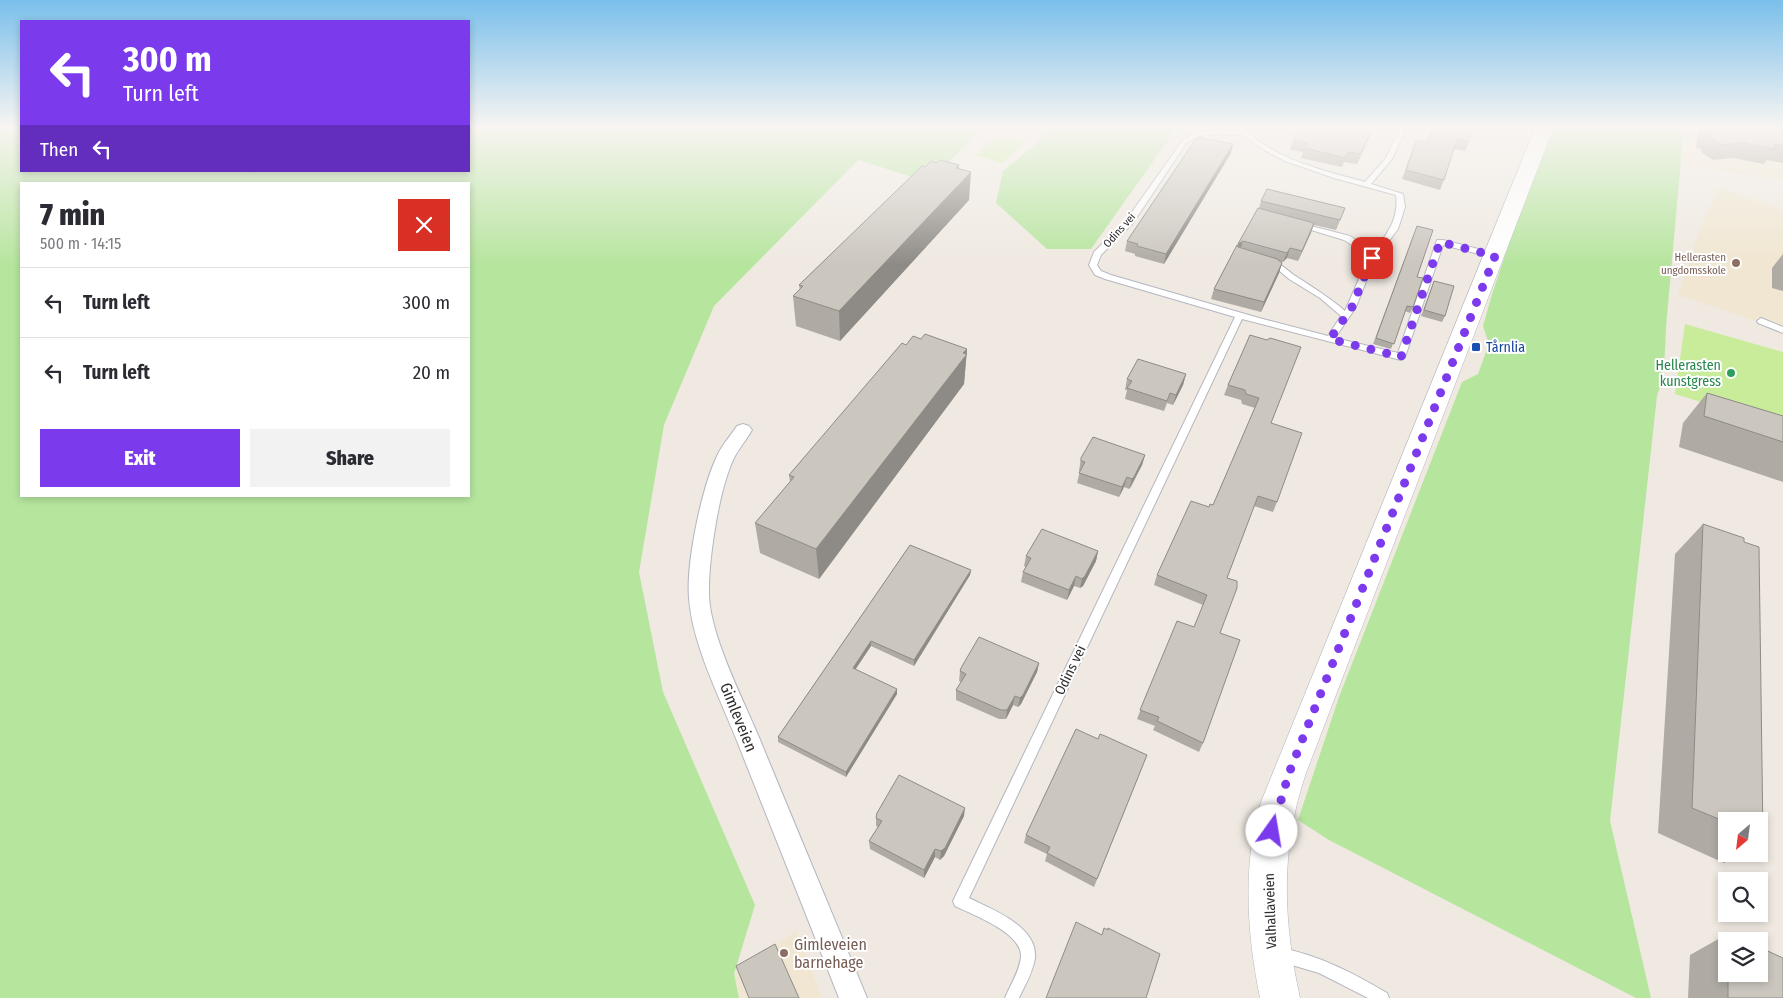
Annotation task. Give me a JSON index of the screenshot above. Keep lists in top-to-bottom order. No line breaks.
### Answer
{"streets":{"street":["Gimleveien","Valhallaveien"],"lane":["Odins vei"]},"crossings":[["Odins vei","Valhallaveien"]],"places":{"other":["Hellerasten ungdomsskole","Hellerasten kunstgress","Gimleveien barnehage"],"transit":["Tårnlia"]},"north":"bottom left","page":{"turn":["300 m","Turn left"],"then":"Then","heading":["7 min","500 m · 14:15"],"list":[{"name":"Turn left","value":"300 m"},{"name":"Turn left","value":"20 m"}],"buttons":["Exit","Share"]}}
